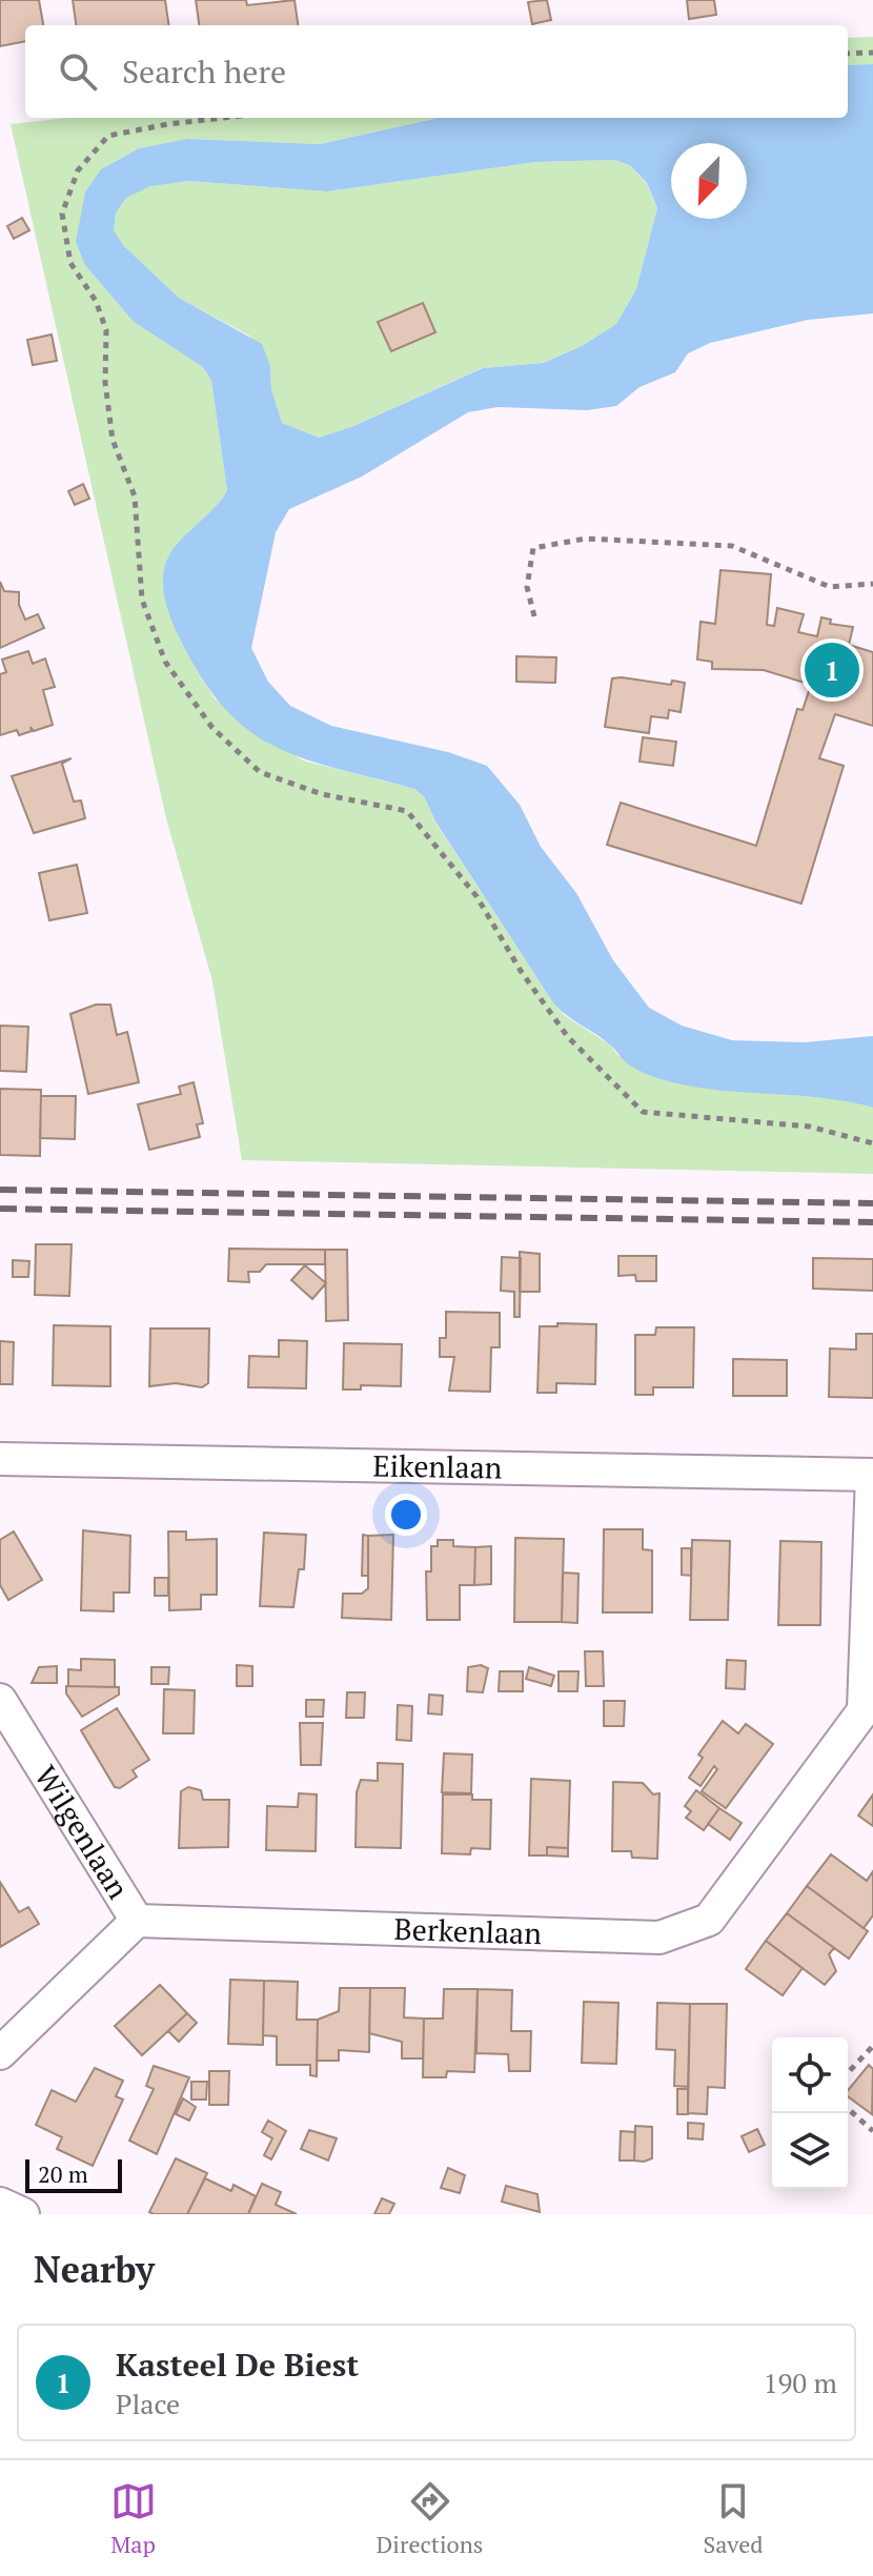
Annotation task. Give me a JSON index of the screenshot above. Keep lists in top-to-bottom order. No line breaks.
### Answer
{"streets":{"street":["Eikenlaan","Wilgenlaan","Berkenlaan"]},"crossings":[["Wilgenlaan","Berkenlaan"]],"scale_bar":"20 m","north":"bottom left","page":{"search":"Search here","pins":"1","scale":"20 m","heading":"Nearby","list":[{"mark":"1","name":"Kasteel De Biest","note":"Place","value":"190 m"}],"nav":["Map","Directions","Saved"]}}
